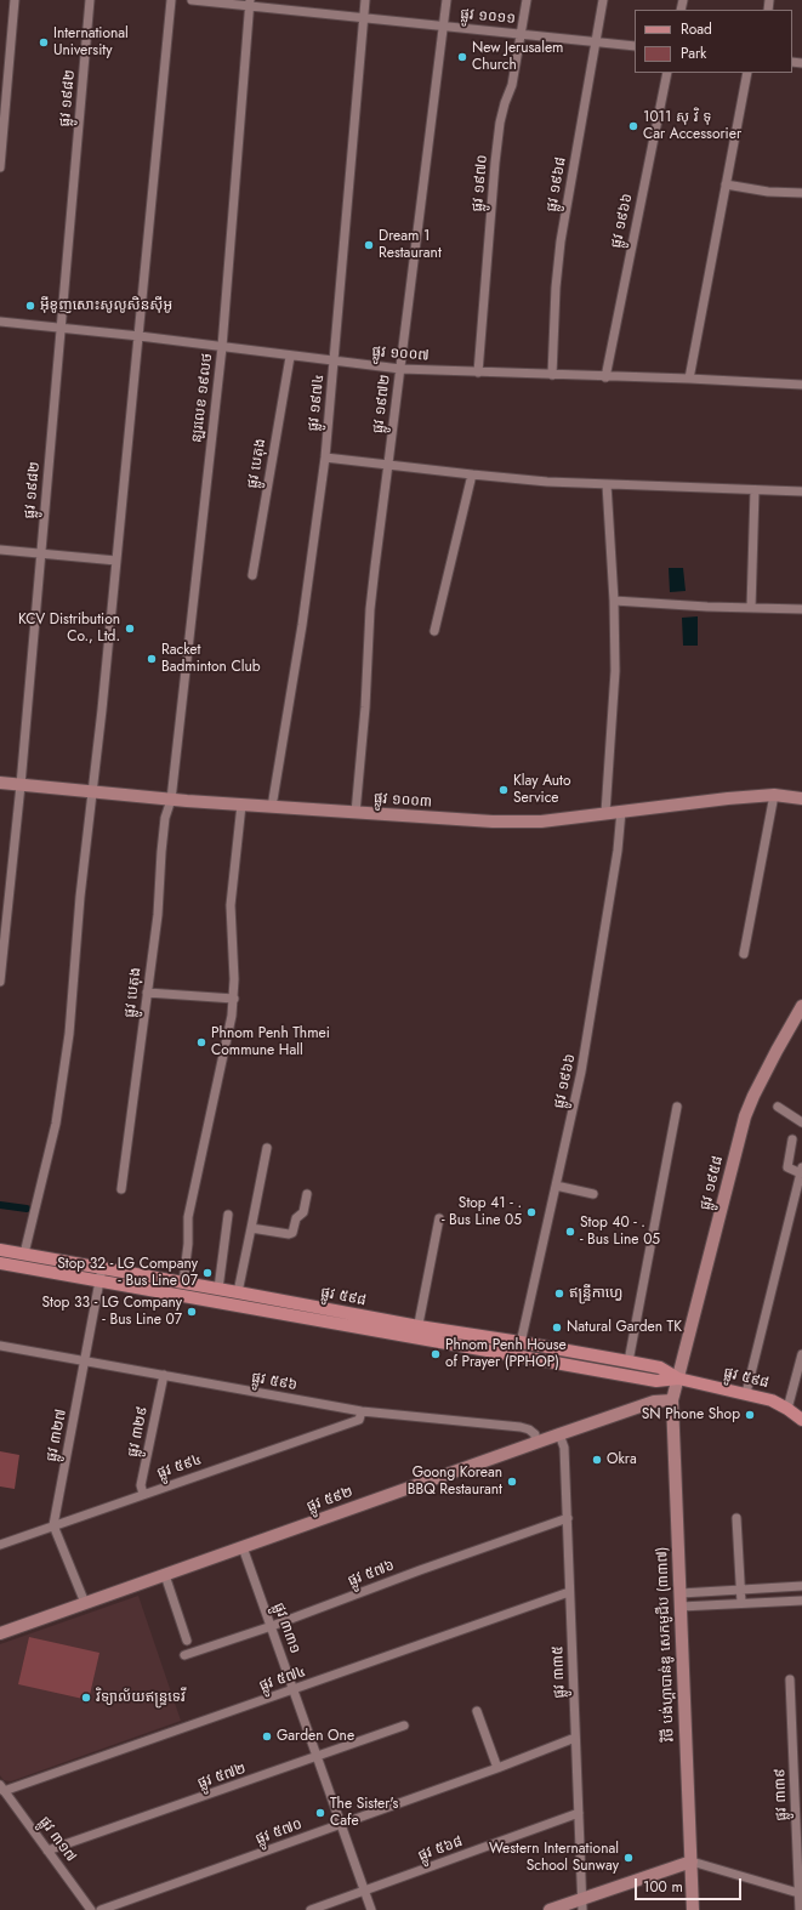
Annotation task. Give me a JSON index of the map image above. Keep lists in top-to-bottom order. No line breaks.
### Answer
{"streets":{"main road":["ផ្លូវ ៥៩៨"],"street":["ផ្លូវ ១០១១","ផ្លូវ ១៩៨២","ផ្លូវ ១៩៧០","ផ្លូវ ១៩៦៨","ផ្លូវ ១៩៦៦","ផ្លូវ ១០០៧","ន្ឡរលេខ ១៩លថ","ផ្លូវ ១៩៧៤","ផ្លូវ ១៩៧២","ផ្លូវ បេតុង","ផ្លូវ ១០០៣","ផ្លូវ ១៩៥៨","ផ្លូវ ៥៩៦","ផ្លូវ ៣២៩","ផ្លូវ ៣២៧","ផ្លូវ ៥៩៤","ផ្លូវ ៥៩២","ផ្លូវ ៥៧៦","ផ្លូវ ៣៣១","វិថី បង់ហ្គាបាន់ឌូ សេកមូជីប (៣៣៧)","ផ្លូវ ៣៣៥","ផ្លូវ ៥៧៤","ផ្លូវ ៥៧២","ផ្លូវ ៣៣៩","ផ្លូវ ៥៧០","ផ្លូវ ៣១៧","ផ្លូវ ៥៦៨"]},"crossings":[["ផ្លូវ ១០១១","ផ្លូវ ១៩៧០"],["ផ្លូវ ១០១១","ផ្លូវ ១៩៦៨"],["ផ្លូវ ១០១១","ន្ឡរលេខ ១៩លថ"],["ផ្លូវ ១០១១","ផ្លូវ ១៩៧៤"],["ផ្លូវ ១០១១","ផ្លូវ ១៩៧២"],["ផ្លូវ ១៩៨២","ផ្លូវ ១០០៧"],["ផ្លូវ ១៩៨២","ផ្លូវ ១០០៣"],["ផ្លូវ ១៩៧០","ផ្លូវ ១០០៧"],["ផ្លូវ ១៩៦៨","ផ្លូវ ១០០៧"],["ផ្លូវ ១៩៦៦","ផ្លូវ ១០០៧"],["ផ្លូវ ១៩៦៦","ផ្លូវ ១០០៣"],["ផ្លូវ ១៩៦៦","ផ្លូវ ៥៩៨"],["ផ្លូវ ១០០៧","ន្ឡរលេខ ១៩លថ"],["ផ្លូវ ១០០៧","ផ្លូវ ១៩៧៤"],["ផ្លូវ ១០០៧","ផ្លូវ ១៩៧២"],["ផ្លូវ ១០០៧","ផ្លូវ បេតុង"],["ន្ឡរលេខ ១៩លថ","ផ្លូវ បេតុង"],["ន្ឡរលេខ ១៩លថ","ផ្លូវ ១០០៣"],["ផ្លូវ ១៩៧៤","ផ្លូវ ១០០៣"],["ផ្លូវ ១៩៧២","ផ្លូវ ១០០៣"],["ផ្លូវ បេតុង","ផ្លូវ ១០០៣"],["ផ្លូវ ១៩៥៨","ផ្លូវ ៥៩៨"],["ផ្លូវ ១៩៥៨","វិថី បង់ហ្គាបាន់ឌូ សេកមូជីប (៣៣៧)"],["ផ្លូវ ៥៩៨","ផ្លូវ ៣២៧"],["ផ្លូវ ៥៩៨","វិថី បង់ហ្គាបាន់ឌូ សេកមូជីប (៣៣៧)"],["ផ្លូវ ៥៩៦","ផ្លូវ ៣២៩"],["ផ្លូវ ៥៩៦","ផ្លូវ ៣២៧"],["ផ្លូវ ៥៩៦","ផ្លូវ ៥៩៤"],["ផ្លូវ ៥៩៦","ផ្លូវ ៥៩២"],["ផ្លូវ ៣២៩","ផ្លូវ ៥៩៤"],["ផ្លូវ ៣២៧","ផ្លូវ ៥៩៤"],["ផ្លូវ ៥៩២","ផ្លូវ ៣៣១"],["ផ្លូវ ៥៩២","វិថី បង់ហ្គាបាន់ឌូ សេកមូជីប (៣៣៧)"],["ផ្លូវ ៥៩២","ផ្លូវ ៣៣៥"],["ផ្លូវ ៥៧៦","ផ្លូវ ៣៣១"],["ផ្លូវ ៥៧៦","ផ្លូវ ៣៣៥"],["ផ្លូវ ៣៣១","ផ្លូវ ៥៧៤"],["ផ្លូវ ៣៣១","ផ្លូវ ៥៧២"],["ផ្លូវ ៣៣១","ផ្លូវ ៥៧០"],["ផ្លូវ ៣៣១","ផ្លូវ ៥៦៨"],["ផ្លូវ ៣៣៥","ផ្លូវ ៥៧៤"],["ផ្លូវ ៣៣៥","ផ្លូវ ៥៧០"],["ផ្លូវ ៣៣៥","ផ្លូវ ៥៦៨"],["ផ្លូវ ៥៧៤","ផ្លូវ ៣១៧"],["ផ្លូវ ៥៧២","ផ្លូវ ៣១៧"]],"places":["International University","New Jerusalem Church","1011 សុ វិ ទុ Car Accessorier","Dream 1 Restaurant","អ៊ីខូញសោះសូលូសិនស៊ីអូ","KCV Distribution Co., Ltd.","Racket Badminton Club","Klay Auto Service","Phnom Penh Thmei Commune Hall","Stop 41 - . - Bus Line 05","Stop 40 - . - Bus Line 05","Stop 32 - LG Company - Bus Line 07","ឥន្ទ្រីកាហ្វេ","Stop 33 - LG Company - Bus Line 07","Natural Garden TK","Phnom Penh House of Prayer (PPHOP)","SN Phone Shop","Okra","Goong Korean BBQ Restaurant","វិទ្យាល័យឥន្រ្ទទេវី","Garden One","The Sister's Cafe","Western International School Sunway"],"legend":["Road","Park"],"scale_bar":"100 m"}
